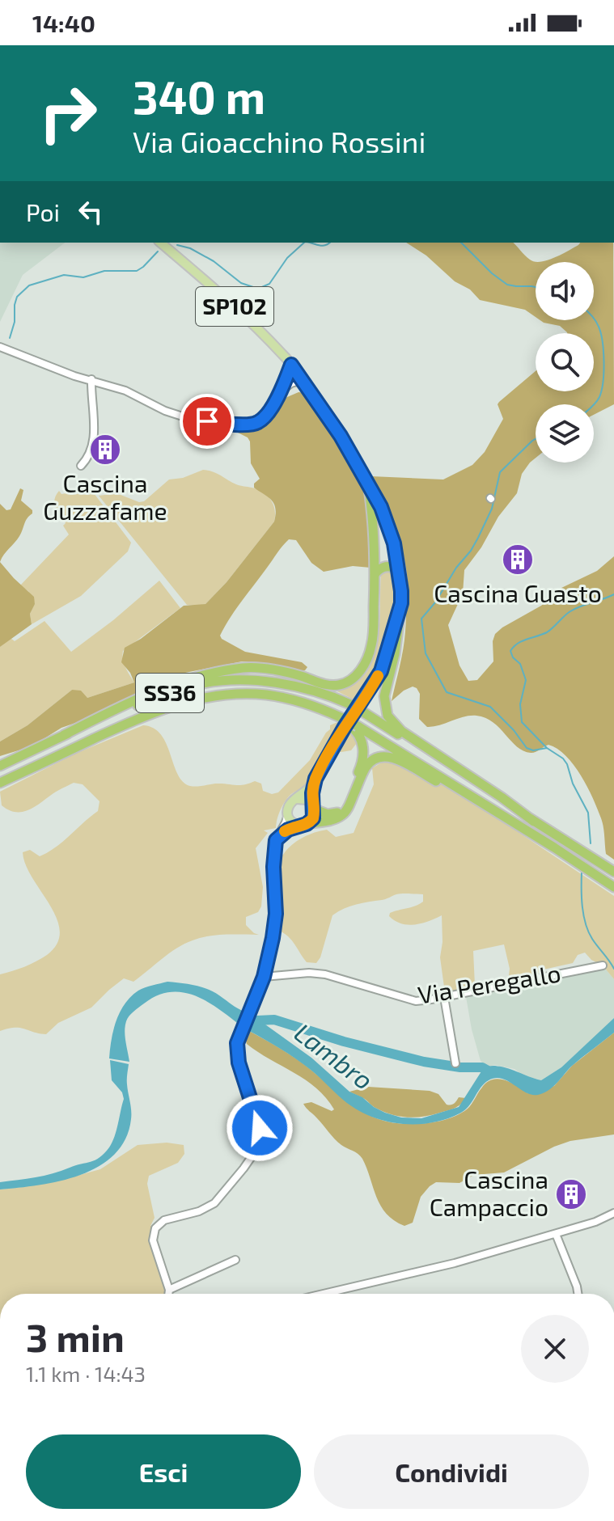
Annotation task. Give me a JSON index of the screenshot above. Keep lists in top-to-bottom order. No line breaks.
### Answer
{"streets":{"highway":["SS36"],"main road":["SP102"],"street":["Via Peregallo"]},"water":["Lambro"],"places":{"building":["Cascina Guzzafame","Cascina Guasto","Cascina Campaccio"]},"page":{"status":"14:40","turn":["340 m","Via Gioacchino Rossini"],"then":"Poi","heading":["3 min","1.1 km · 14:43"],"buttons":["Esci","Condividi"]}}
